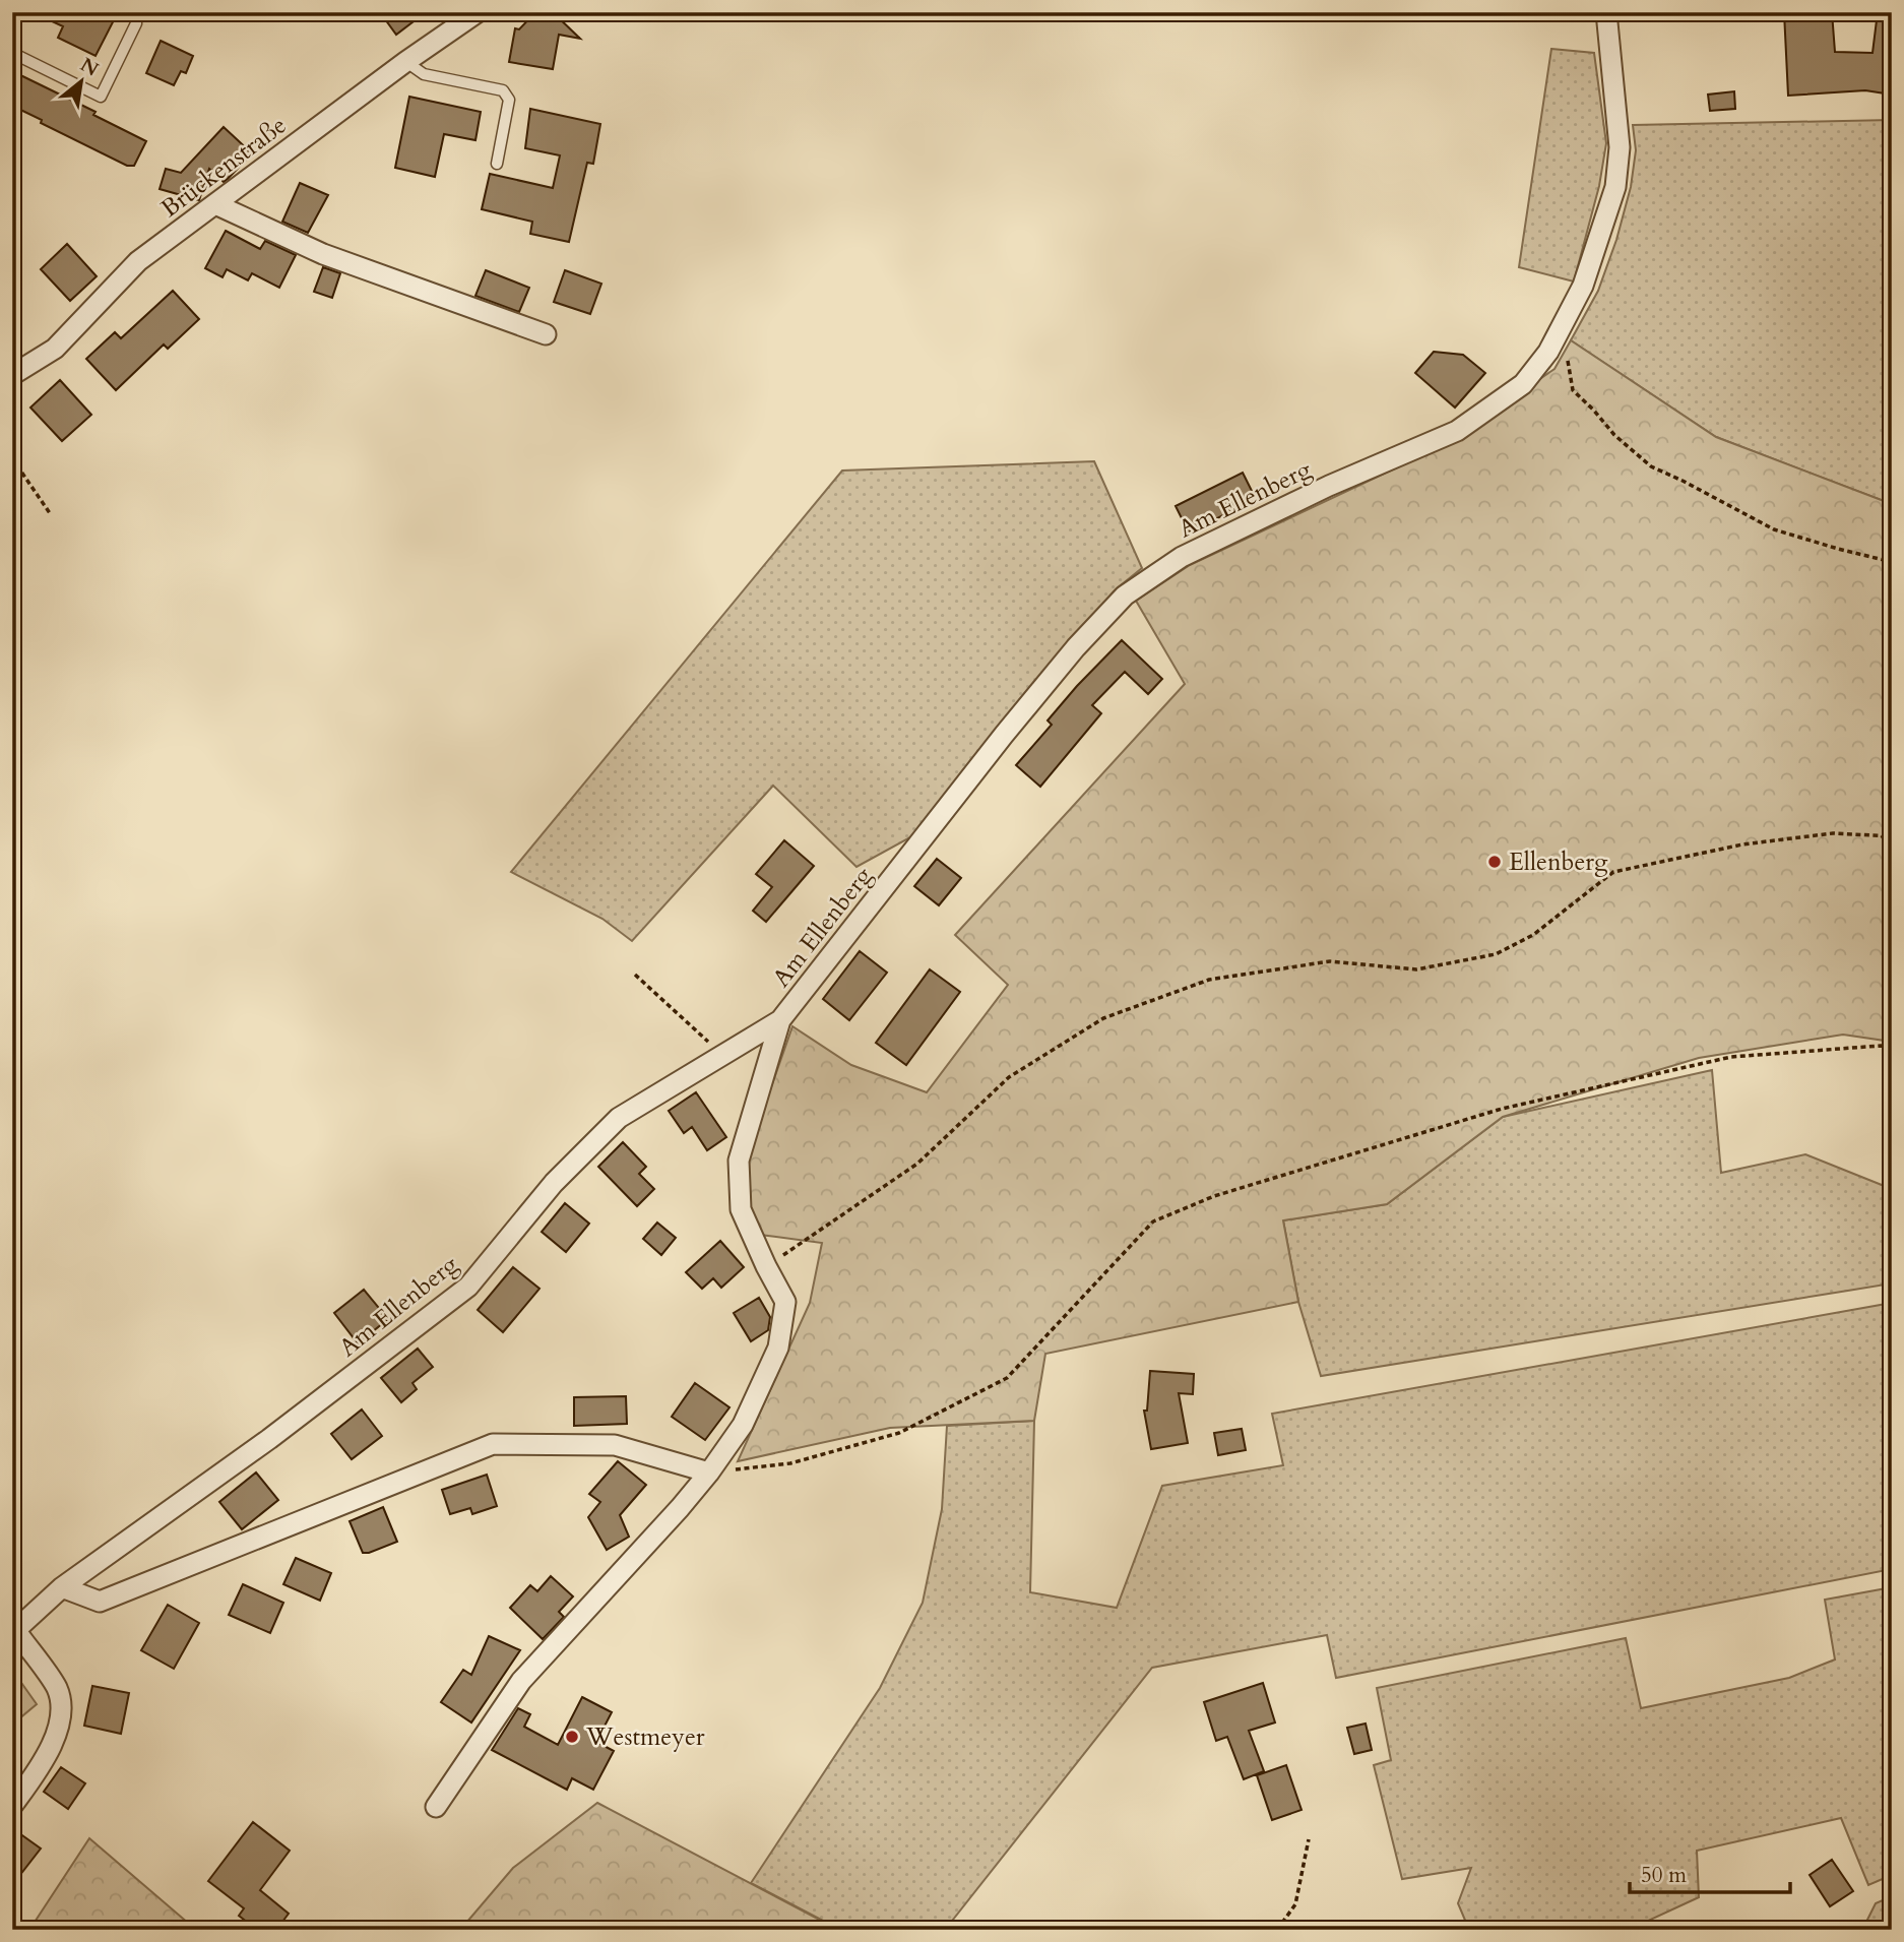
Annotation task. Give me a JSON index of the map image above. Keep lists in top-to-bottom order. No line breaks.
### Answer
{"streets":{"street":["Brückenstraße","Am Ellenberg"]},"places":["Ellenberg","Westmeyer"],"scale_bar":"50 m","north":"top right"}
